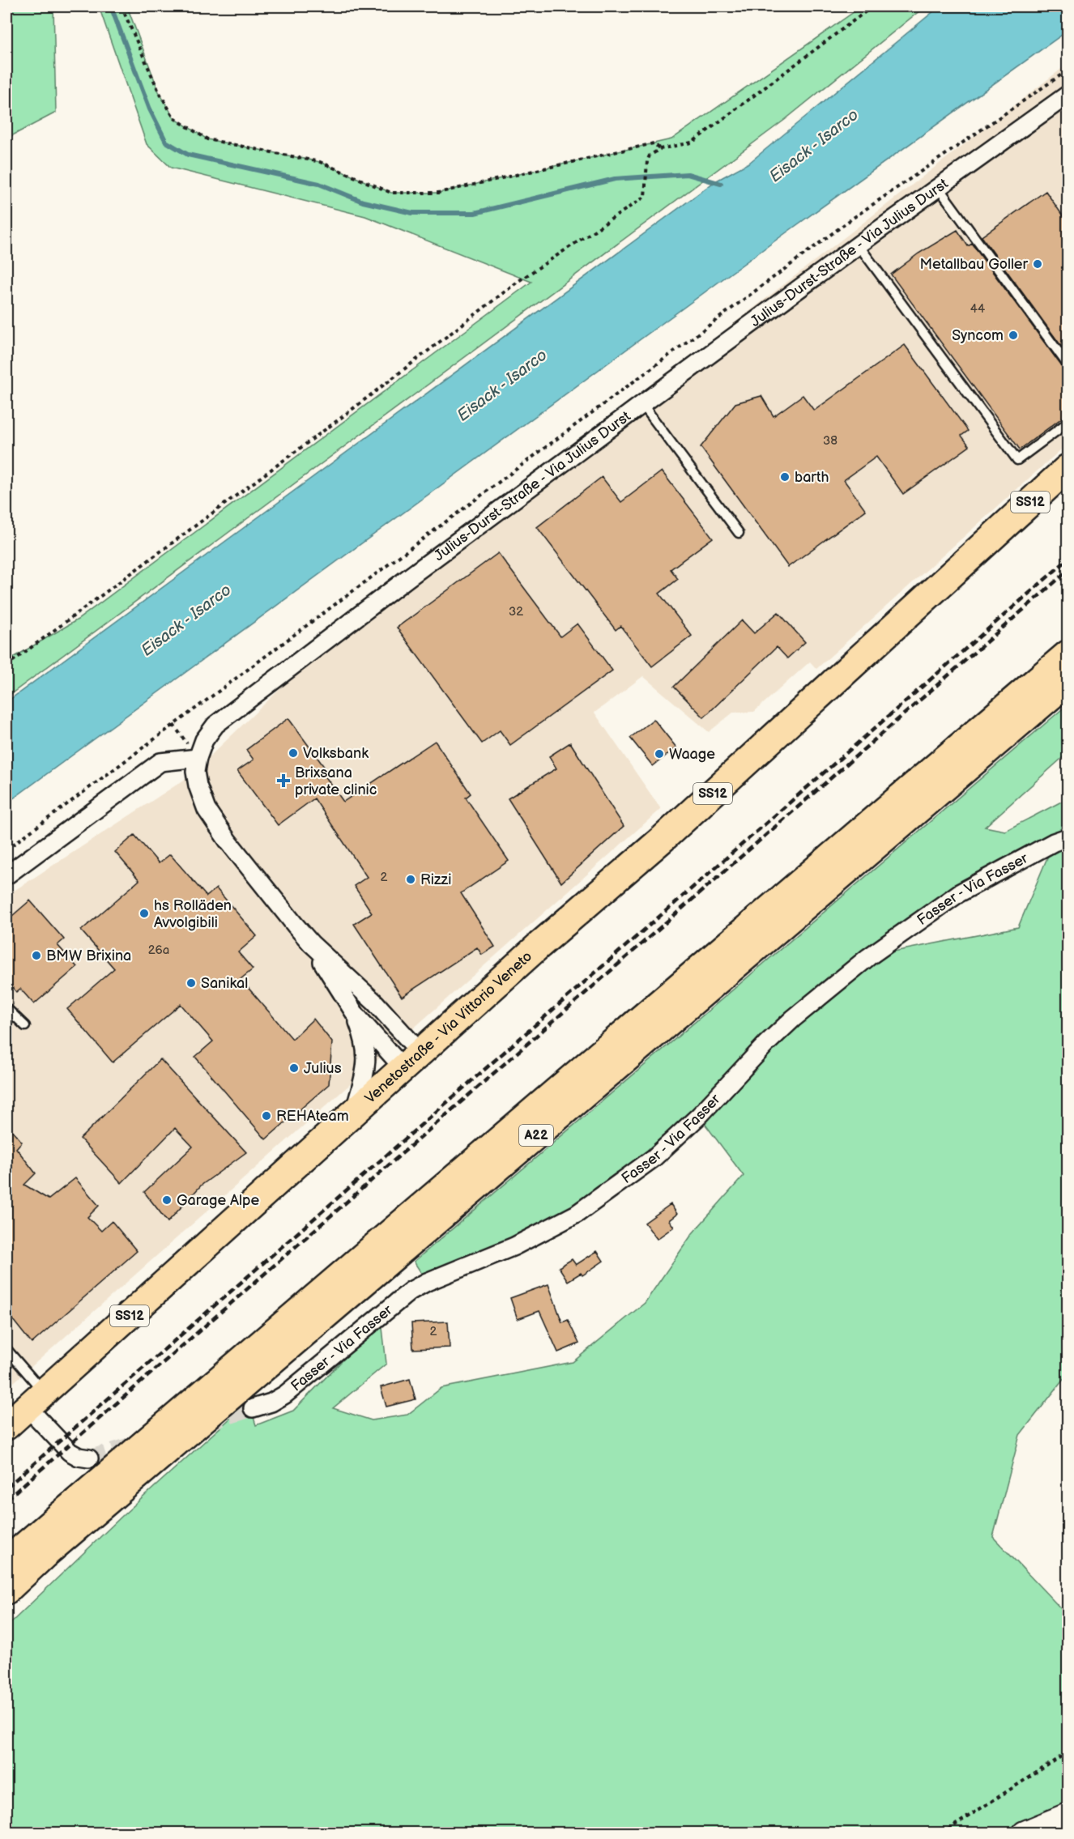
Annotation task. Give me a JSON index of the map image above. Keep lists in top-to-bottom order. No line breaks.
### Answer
{"streets":{"main road":["SS12","Venetostraße - Via Vittorio Veneto","A22"],"street":["Julius-Durst-Straße - Via Julius Durst","Fasser - Via Fasser"]},"water":["Eisack - Isarco"],"places":{"other":["Metallbau Goller","Syncom","barth","Volksbank","Waage","Rizzi","hs Rolläden Avvolgibili","BMW Brixina","Sanikal","Julius","REHAteam","Garage Alpe"],"health":["Brixsana private clinic"]},"house_numbers":["44","38","32","2","26a","2"]}
